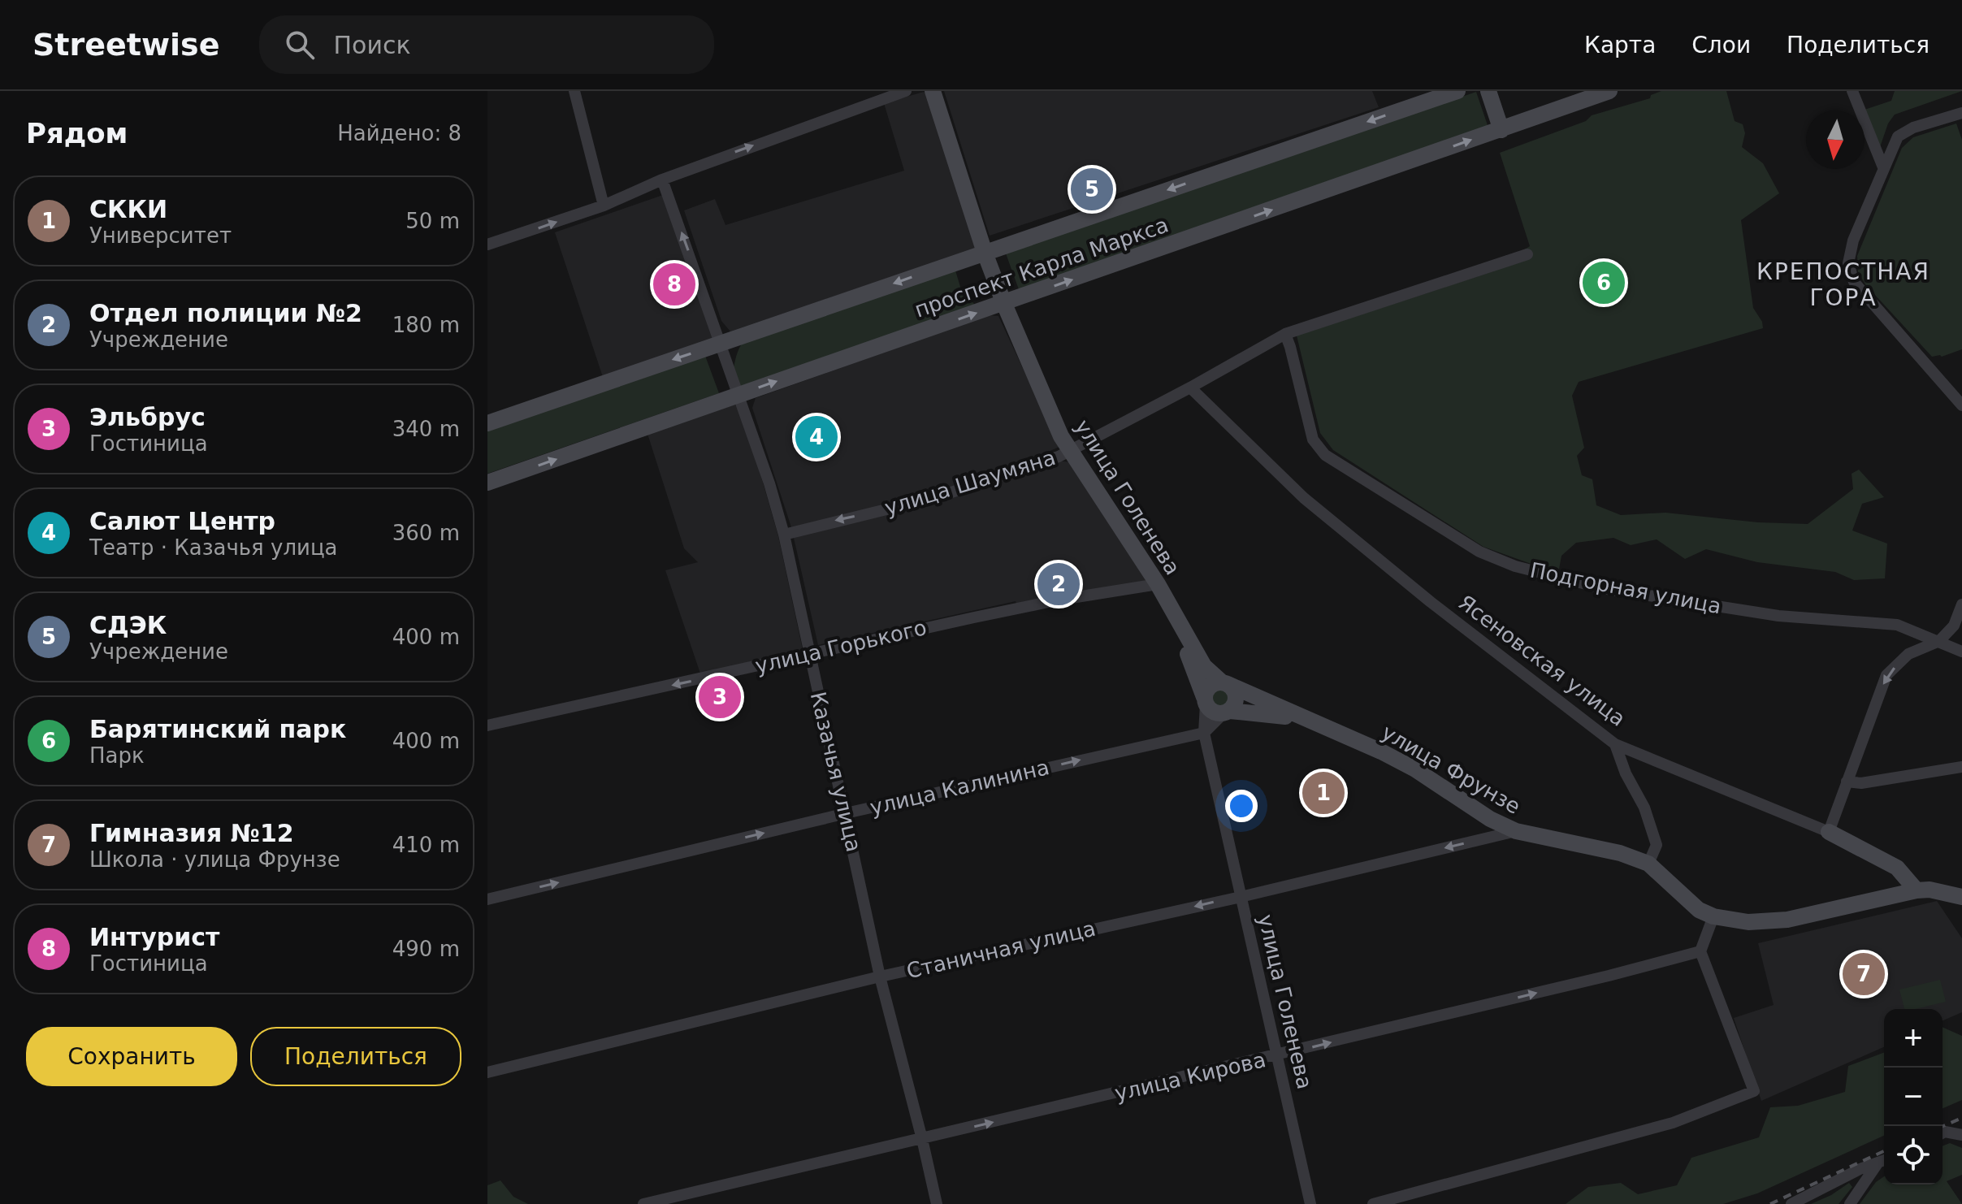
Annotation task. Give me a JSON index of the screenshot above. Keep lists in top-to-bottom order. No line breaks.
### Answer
{"streets":{"main road":["проспект Карла Маркса","улица Голенева","Ясеновская улица","улица Фрунзе"],"street":["улица Шаумяна","Подгорная улица","улица Горького","Казачья улица","улица Калинина","Станичная улица","улица Кирова"]},"crossings":[["проспект Карла Маркса","улица Голенева"],["проспект Карла Маркса","Казачья улица"],["улица Шаумяна","улица Голенева"],["улица Шаумяна","Подгорная улица"],["улица Шаумяна","Ясеновская улица"],["улица Шаумяна","Казачья улица"],["улица Голенева","улица Горького"],["улица Голенева","улица Фрунзе"],["улица Голенева","улица Калинина"],["улица Голенева","Станичная улица"],["улица Голенева","улица Кирова"],["улица Горького","Казачья улица"],["Ясеновская улица","улица Фрунзе"],["улица Фрунзе","Станичная улица"],["Казачья улица","улица Калинина"],["Казачья улица","Станичная улица"],["Казачья улица","улица Кирова"]],"one_way":["улица Шаумяна","улица Горького","улица Калинина","Станичная улица","улица Кирова"],"districts":["КРЕПОСТНАЯ ГОРА"],"north":"bottom","page":{"header":"Streetwise","search":"Поиск","nav":["Карта","Слои","Поделиться"],"heading":["Рядом","Найдено: 8"],"pins":["5","6","8","4","2","3","1","7"],"list":[{"mark":"1","name":"СККИ","note":"Университет","value":"50 m"},{"mark":"2","name":"Отдел полиции №2","note":"Учреждение","value":"180 m"},{"mark":"3","name":"Эльбрус","note":"Гостиница","value":"340 m"},{"mark":"4","name":"Салют Центр","note":"Театр · Казачья улица","value":"360 m"},{"mark":"5","name":"СДЭК","note":"Учреждение","value":"400 m"},{"mark":"6","name":"Барятинский парк","note":"Парк","value":"400 m"},{"mark":"7","name":"Гимназия №12","note":"Школа · улица Фрунзе","value":"410 m"},{"mark":"8","name":"Интурист","note":"Гостиница","value":"490 m"}],"buttons":["Сохранить","Поделиться"],"map_buttons":["+","−"]}}
